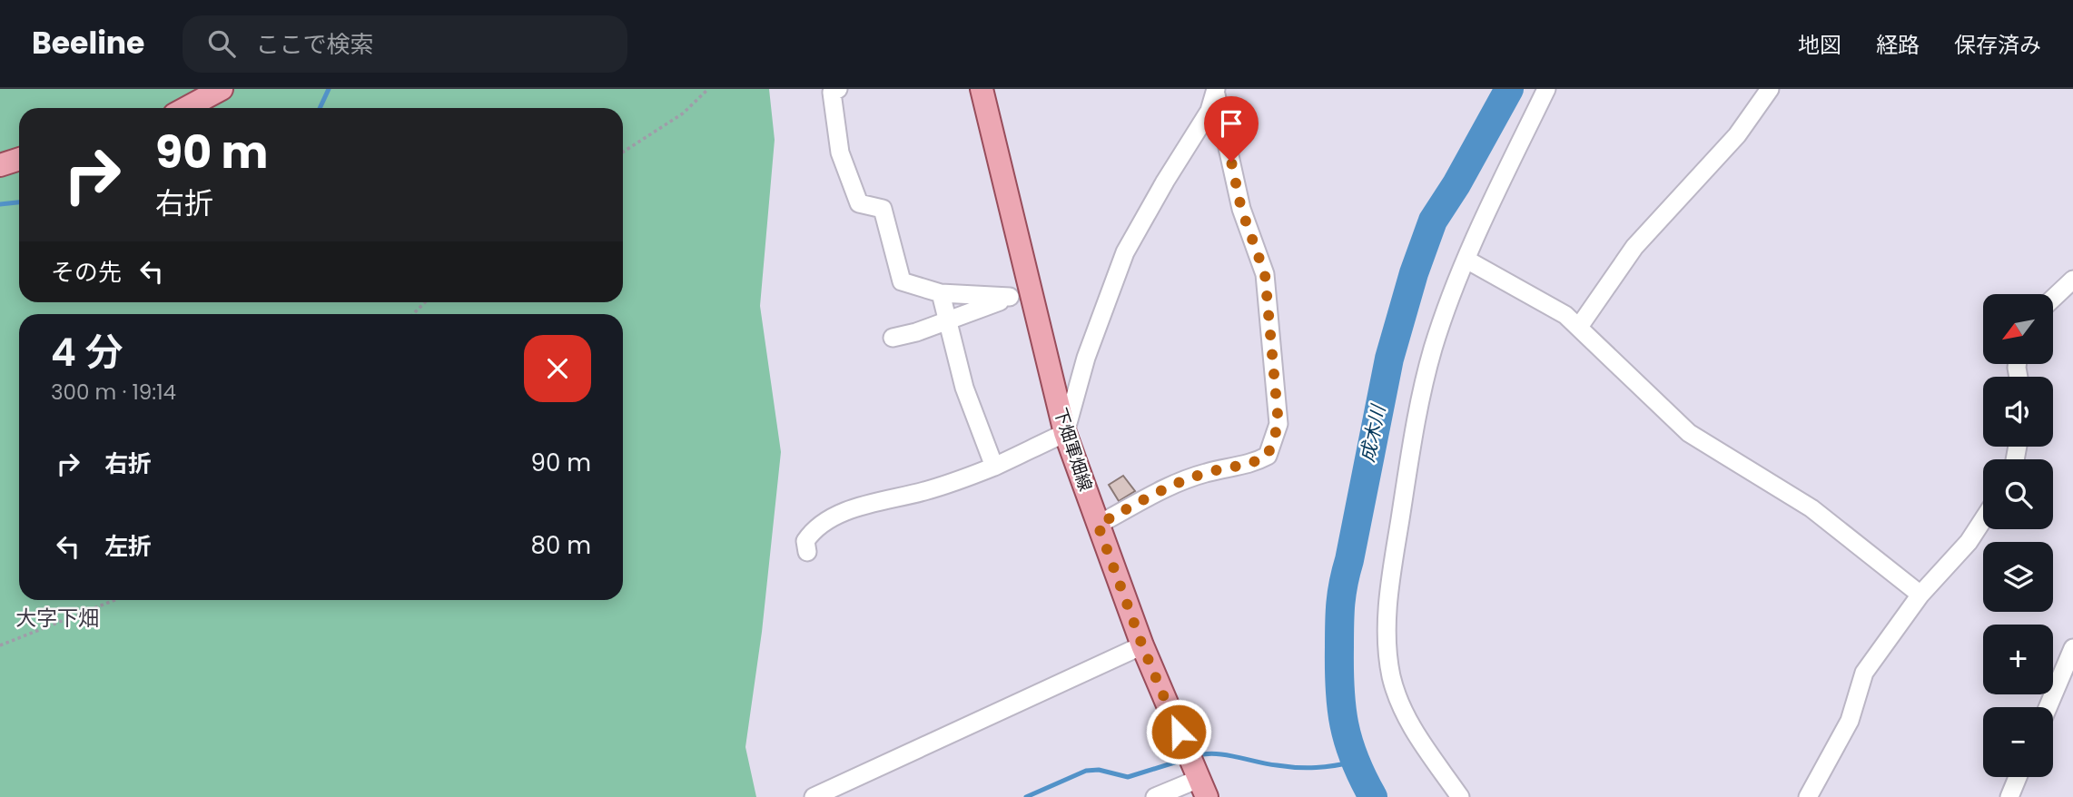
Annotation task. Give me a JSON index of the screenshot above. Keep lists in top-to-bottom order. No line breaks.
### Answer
{"streets":{"main road":["下畑軍畑線"]},"districts":["大字下畑"],"water":["成木川"],"north":"bottom left","page":{"header":"Beeline","search":"ここで検索","nav":["地図","経路","保存済み"],"turn":["90 m","右折"],"then":"その先","map_buttons":["+","−"],"heading":["4 分","300 m · 19:14"],"list":[{"name":"右折","value":"90 m"},{"name":"左折","value":"80 m"}]}}
